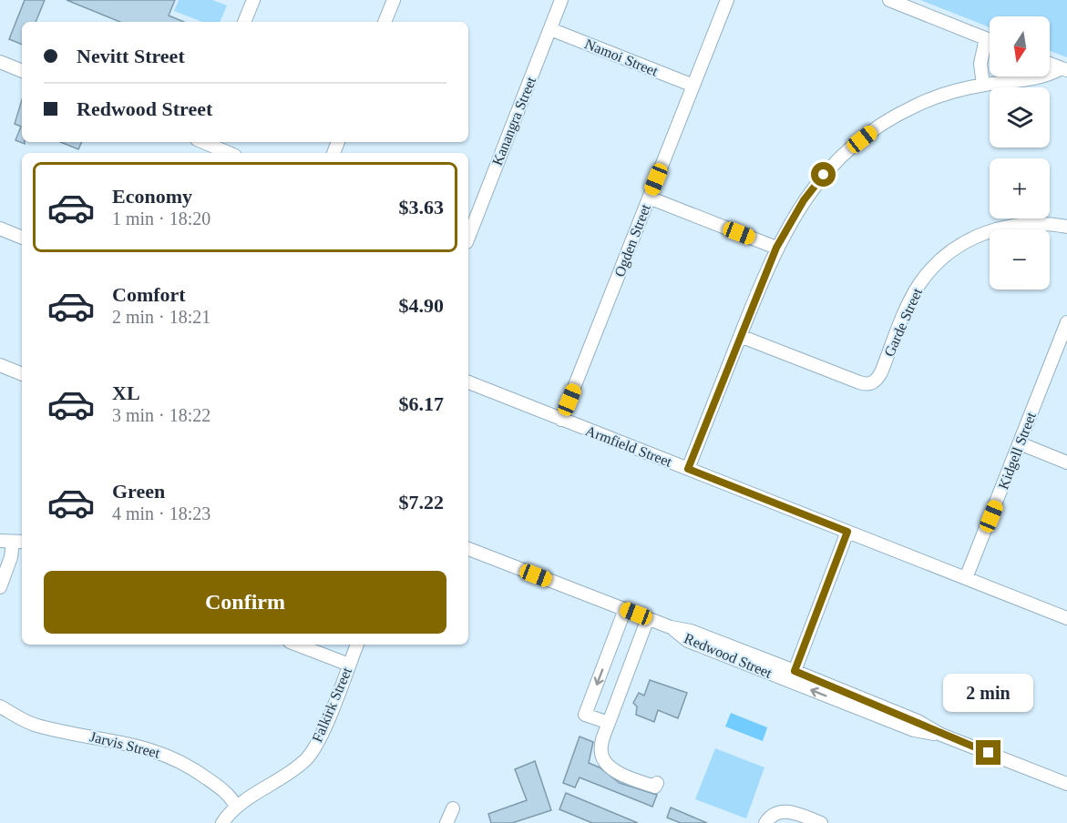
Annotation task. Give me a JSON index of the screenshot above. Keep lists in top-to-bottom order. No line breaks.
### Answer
{"streets":{"street":["Namoi Street","Kanangra Street","Ogden Street","Garde Street","Armfield Street","Kidgell Street","Redwood Street","Falkirk Street","Jarvis Street"]},"crossings":[["Namoi Street","Kanangra Street"],["Namoi Street","Ogden Street"],["Ogden Street","Armfield Street"],["Armfield Street","Kidgell Street"],["Falkirk Street","Jarvis Street"]],"north":"bottom","page":{"map_buttons":["+","−"],"banner":["Nevitt Street","Redwood Street"],"list":[{"name":"Economy","note":"1 min · 18:20","value":"$3.63"},{"name":"Comfort","note":"2 min · 18:21","value":"$4.90"},{"name":"XL","note":"3 min · 18:22","value":"$6.17"},{"name":"Green","note":"4 min · 18:23","value":"$7.22"}],"buttons":"Confirm","bubble":"2 min"}}
